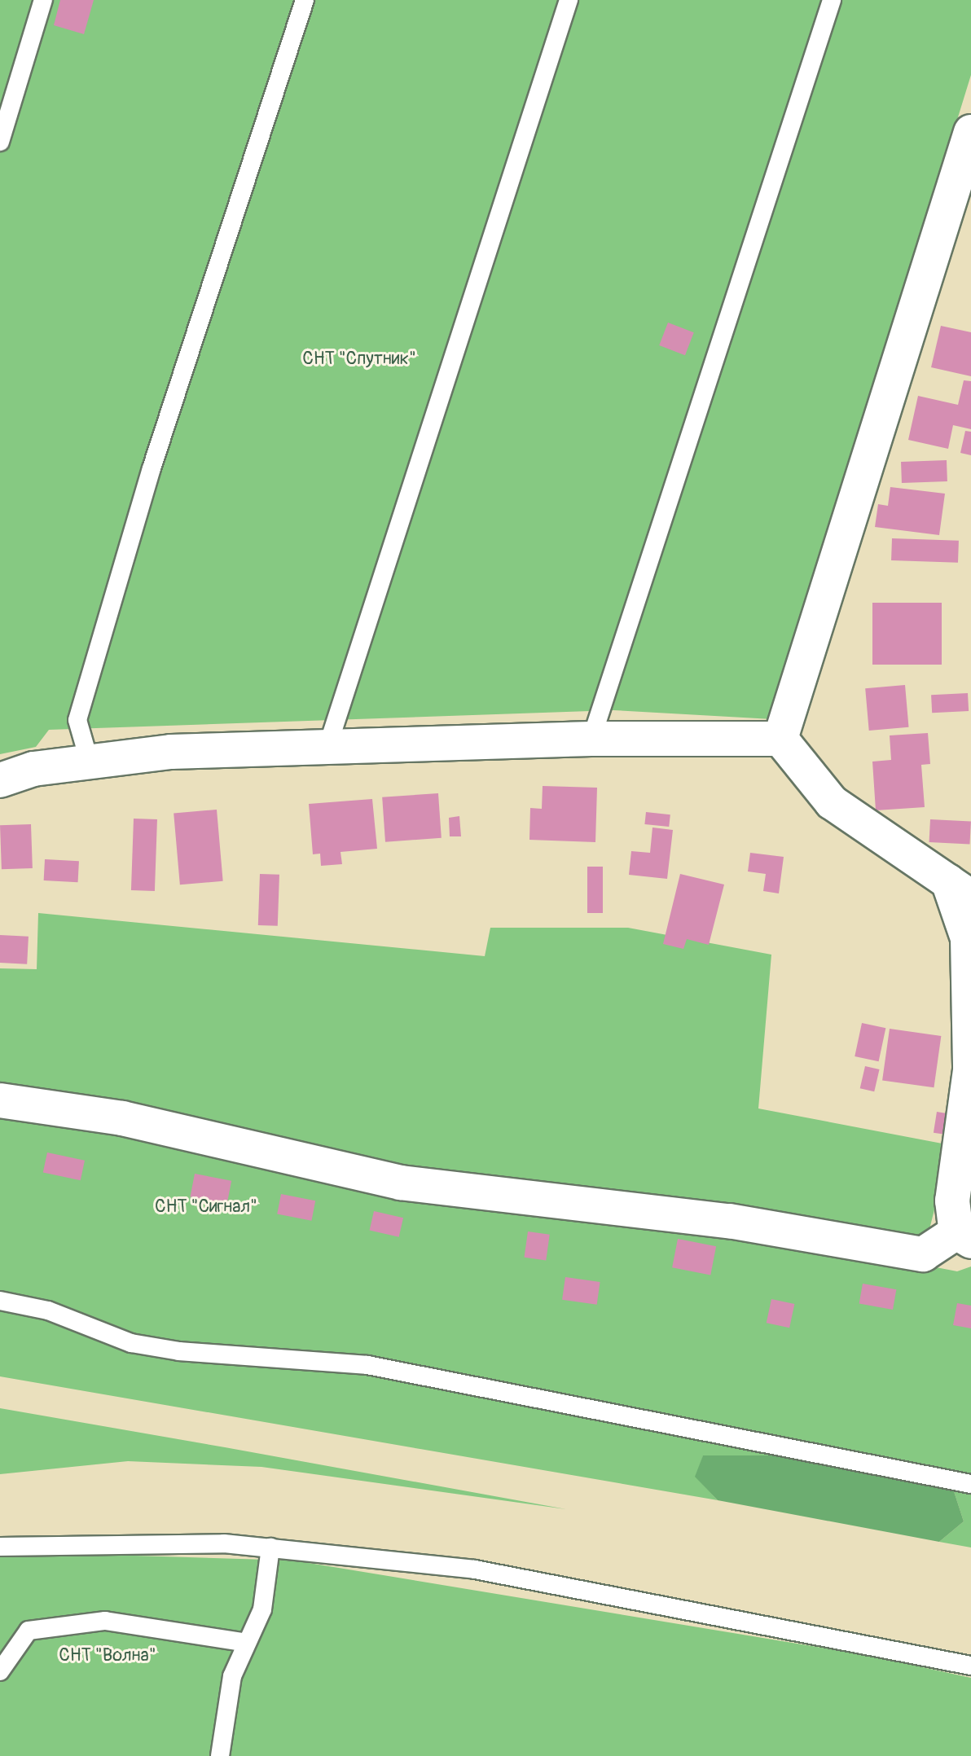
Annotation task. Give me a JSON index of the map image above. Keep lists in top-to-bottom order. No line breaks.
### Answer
{"parks":["СНТ \"Спутник\"","СНТ \"Сигнал\"","СНТ \"Волна\""]}
